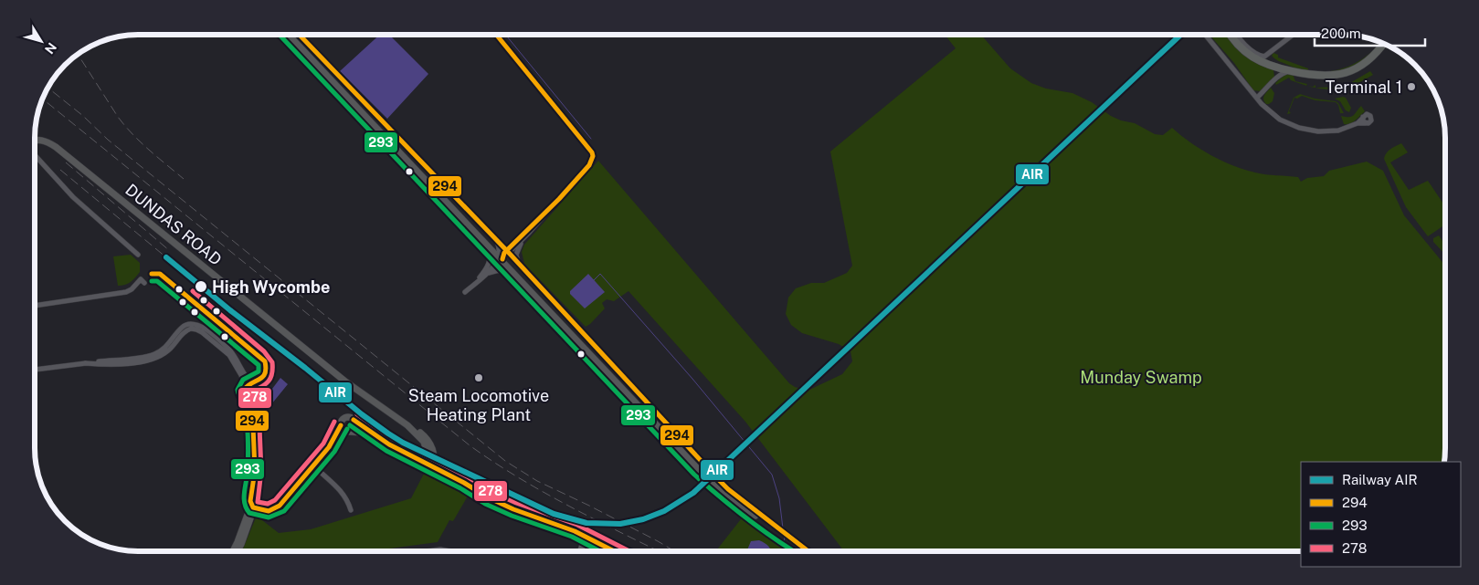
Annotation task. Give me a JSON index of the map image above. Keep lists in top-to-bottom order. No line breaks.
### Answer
{"streets":{"main road":["DUNDAS ROAD"]},"parks":["Munday Swamp"],"places":["Terminal 1","High Wycombe","Steam Locomotive Heating Plant"],"lines":["rail line AIR","transit line 294","transit line 293","transit line 278"],"legend":["Railway AIR","294","293","278"],"scale_bar":"200 m","north":"bottom right"}
